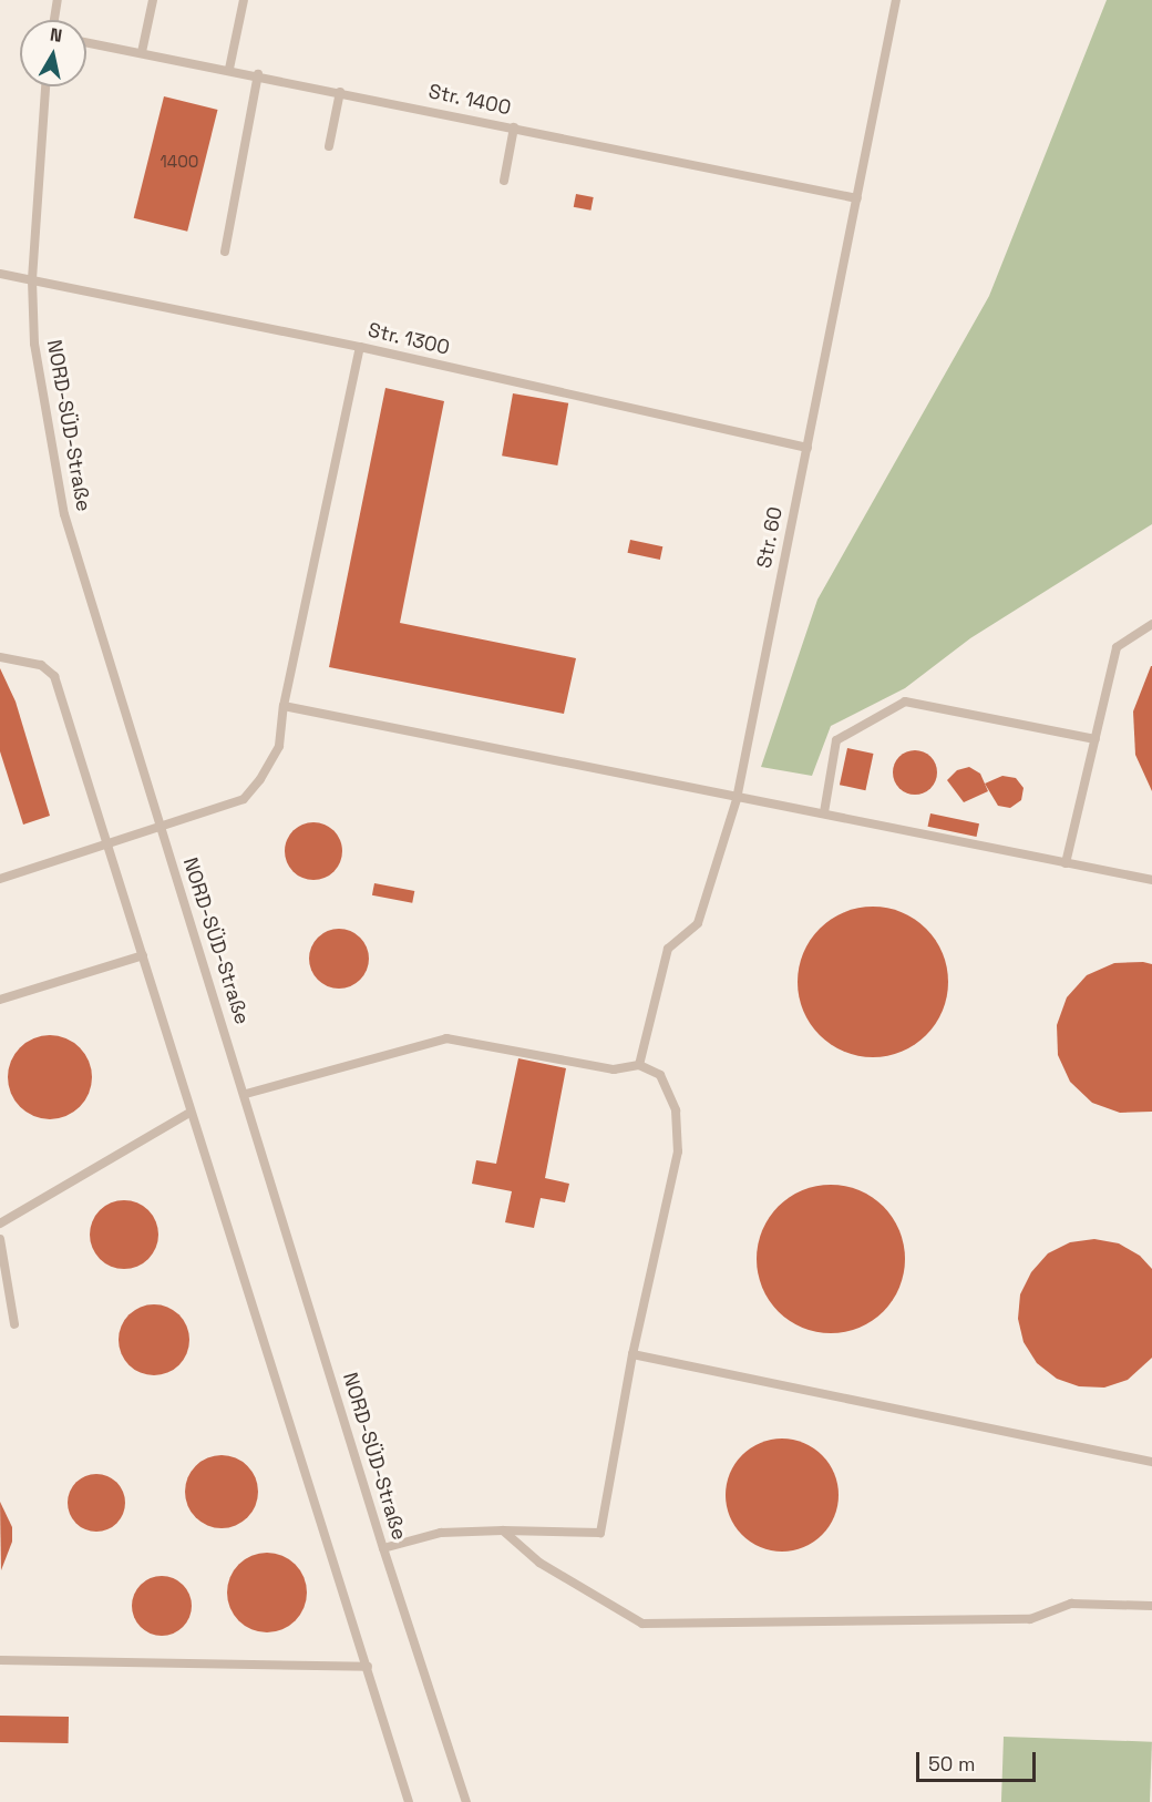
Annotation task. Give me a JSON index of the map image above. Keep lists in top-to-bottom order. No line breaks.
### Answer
{"streets":{"lane":["Str. 1400","Str. 1300","NORD-SÜD-Straße","Str. 60"]},"crossings":[["Str. 1400","Str. 60"],["Str. 1300","NORD-SÜD-Straße"],["Str. 1300","Str. 60"]],"house_numbers":["1400"],"scale_bar":"50 m","north":"top"}
